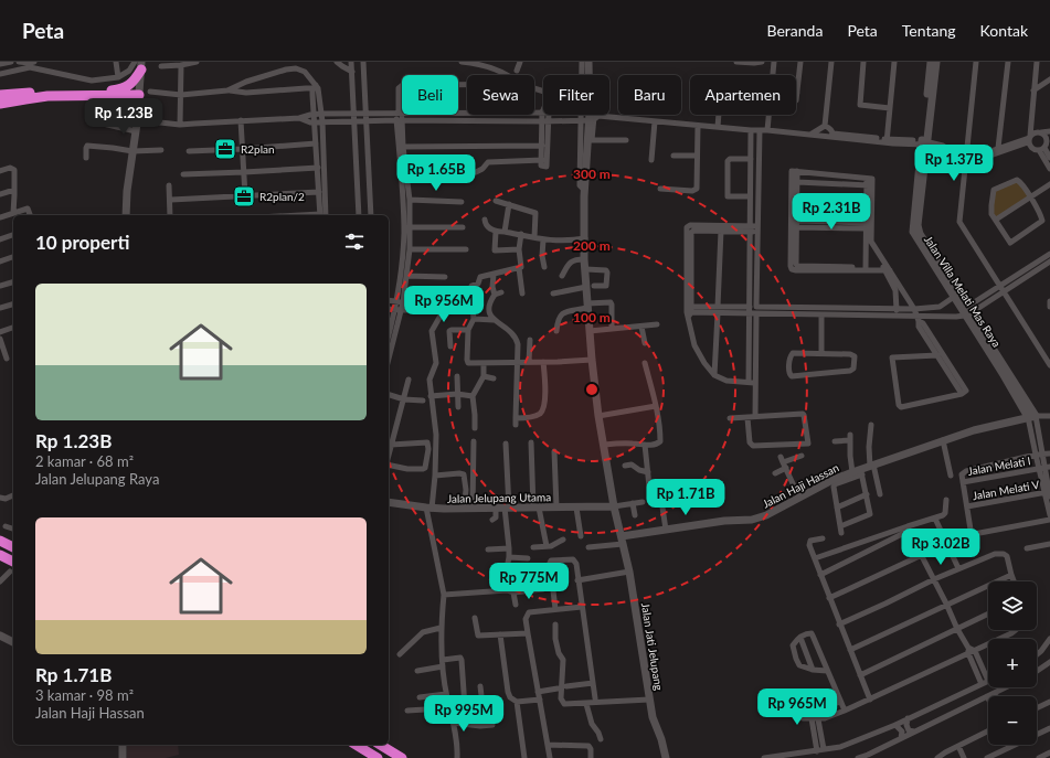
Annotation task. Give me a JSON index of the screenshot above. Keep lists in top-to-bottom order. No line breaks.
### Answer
{"streets":{"street":["Jalan Villa Melati Mas Raya","Jalan Melati I","Jalan Haji Hassan","Jalan Melati V","Jalan Jelupang Utama","Jalan Jati Jelupang"]},"crossings":[["Jalan Villa Melati Mas Raya","Jalan Haji Hassan"],["Jalan Haji Hassan","Jalan Jati Jelupang"],["Jalan Jelupang Utama","Jalan Jati Jelupang"]],"places":{"office":["R2plan","R2plan/2"]},"page":{"header":"Peta","nav":["Beranda","Peta","Tentang","Kontak"],"chip":["Beli","Sewa","Filter","Baru","Apartemen"],"price":["Rp 1.23B","Rp 1.37B","Rp 1.65B","Rp 2.31B","Rp 956M","Rp 1.71B","Rp 3.02B","Rp 775M","Rp 965M","Rp 995M"],"heading":"10 properti","list":[{"name":"Rp 1.23B","note":"2 kamar · 68 m² · Jalan Jelupang Raya"},{"name":"Rp 1.71B","note":"3 kamar · 98 m² · Jalan Haji Hassan"}],"map_buttons":["+","−"]},"rings":["300 m","200 m","100 m"]}
